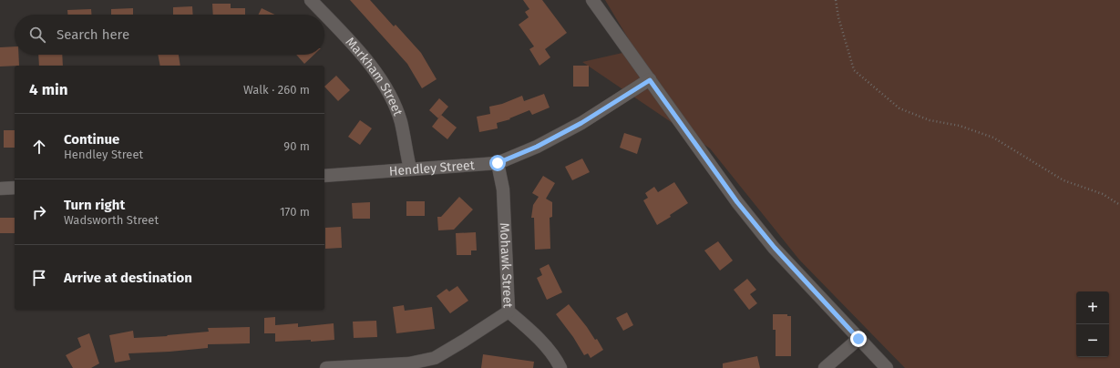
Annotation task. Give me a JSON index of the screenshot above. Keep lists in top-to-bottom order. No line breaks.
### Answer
{"streets":{"street":["Markham Street","Hendley Street","Mohawk Street"]},"crossings":[["Markham Street","Hendley Street"],["Hendley Street","Mohawk Street"]],"page":{"search":"Search here","heading":["4 min","Walk · 260 m"],"list":[["Continue","Hendley Street","90 m"],["Turn right","Wadsworth Street","170 m"],"Arrive at destination"],"map_buttons":["+","−"]}}
